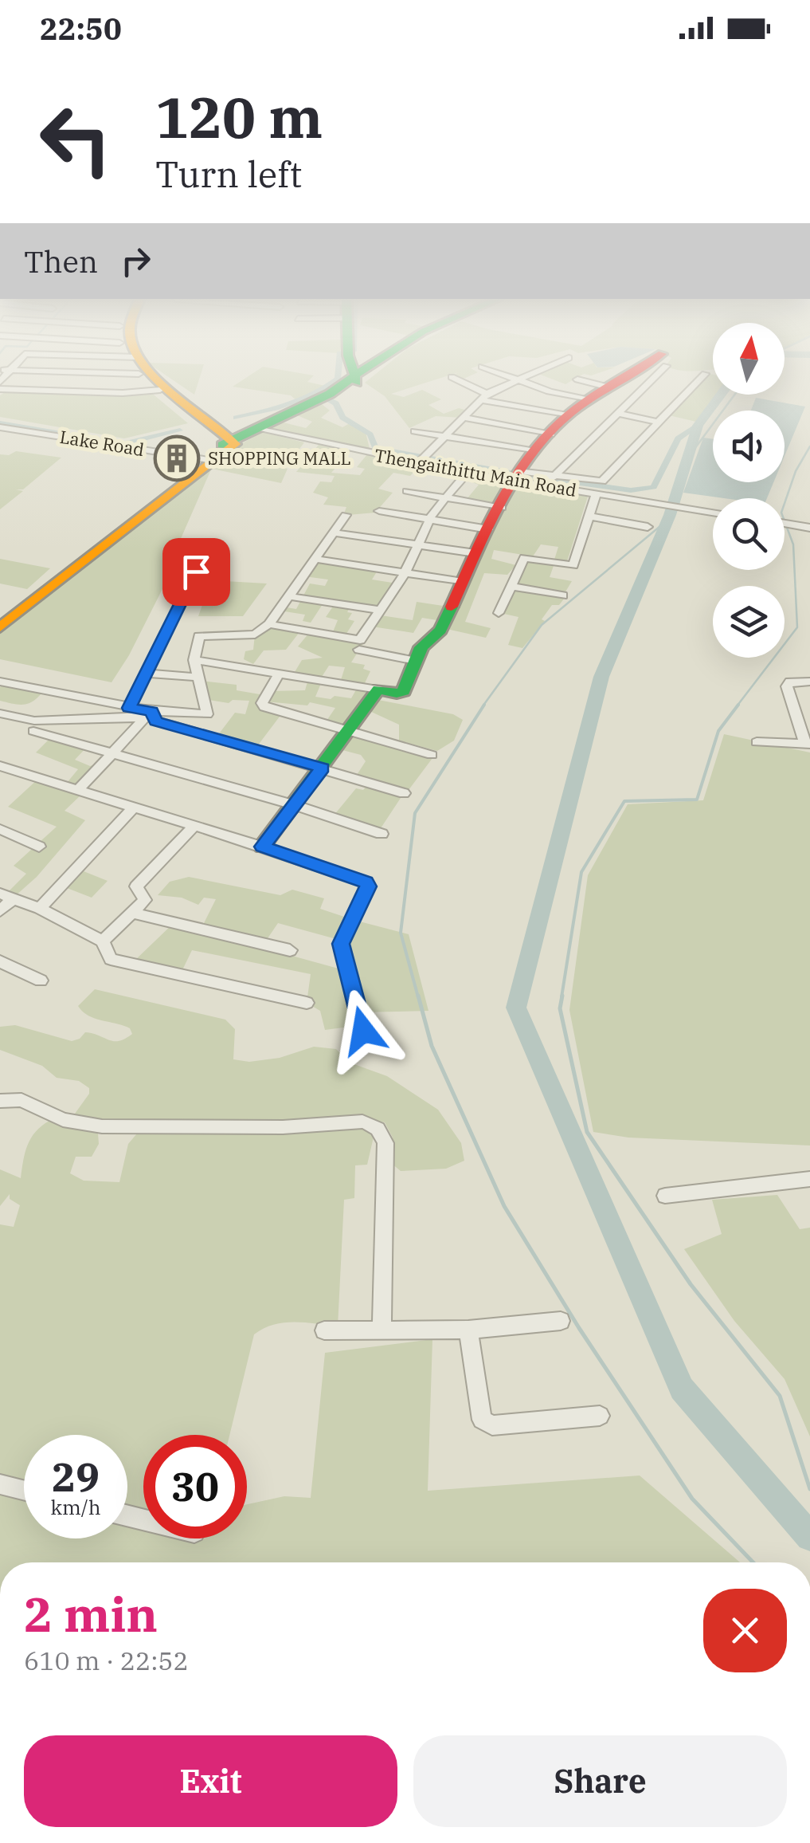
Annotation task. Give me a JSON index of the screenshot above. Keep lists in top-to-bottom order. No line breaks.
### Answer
{"streets":{"street":["Lake Road","Thengaithittu Main Road"]},"places":{"building":["SHOPPING MALL"]},"north":"top","page":{"status":"22:50","turn":["120 m","Turn left"],"then":"Then","speed":"29 km/h","limit":"30","heading":["2 min","610 m · 22:52"],"buttons":["Exit","Share"]}}
